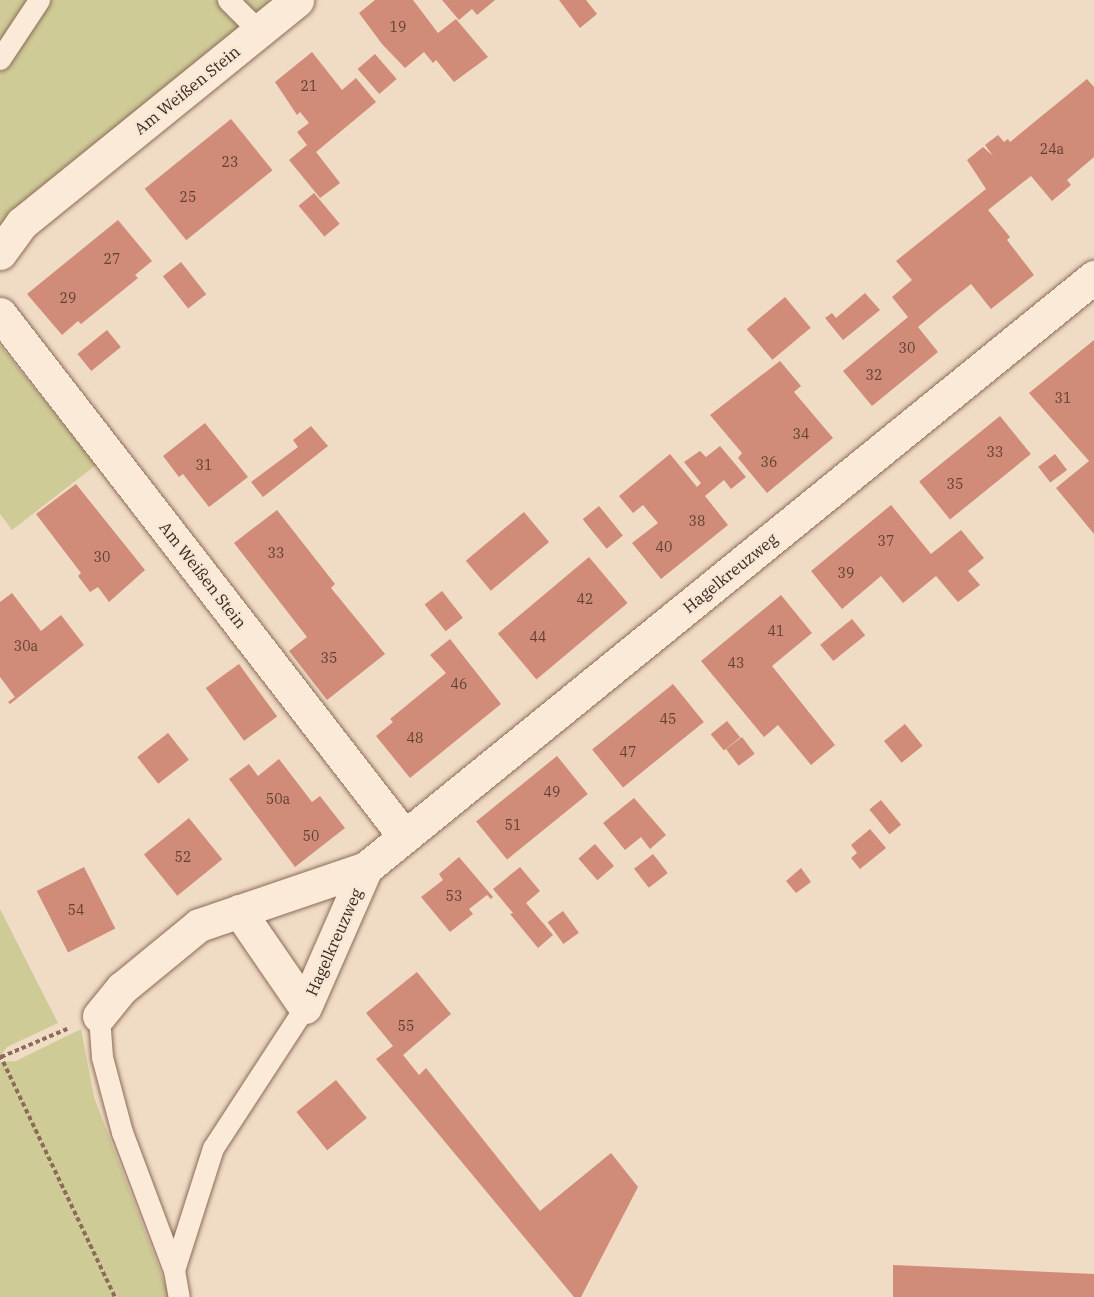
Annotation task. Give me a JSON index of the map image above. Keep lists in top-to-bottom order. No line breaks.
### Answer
{"streets":{"street":["Am Weißen Stein","Hagelkreuzweg"]},"crossings":[["Am Weißen Stein","Hagelkreuzweg"]],"house_numbers":["19","21","24a","23","25","27","29","30","32","31","34","33","36","31","35","38","37","40","33","30","39","42","41","44","30a","35","43","46","45","48","47","49","50a","51","50","52","53","54","55"]}
